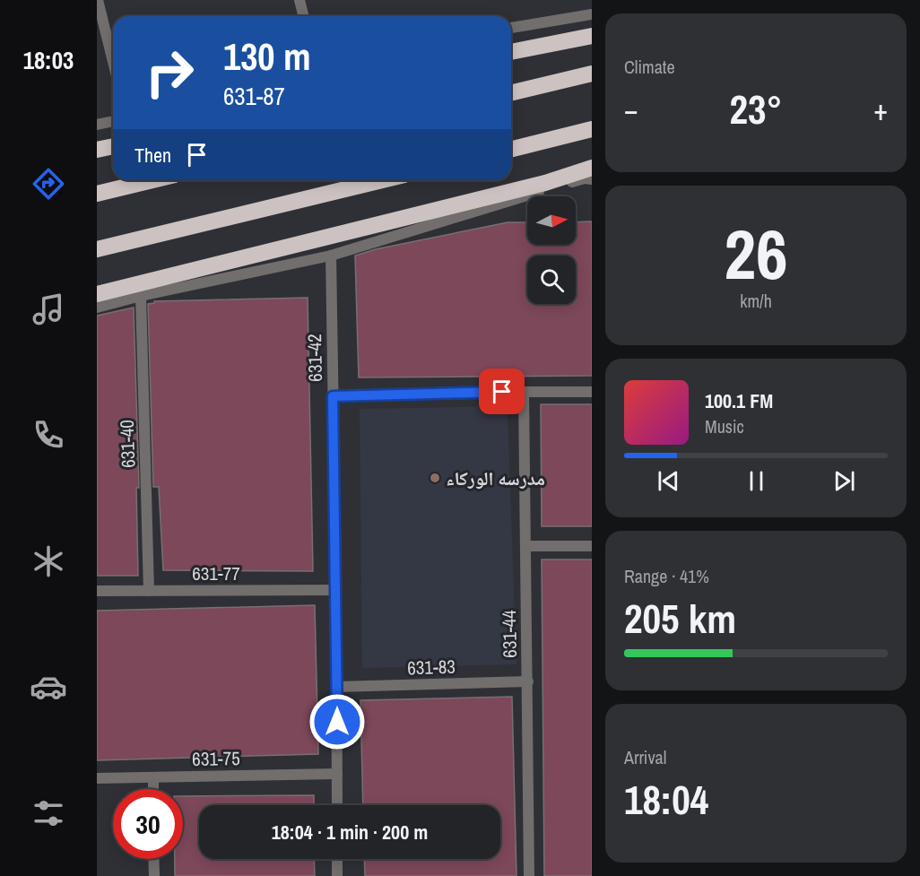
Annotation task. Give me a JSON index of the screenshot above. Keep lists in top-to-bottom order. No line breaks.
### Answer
{"streets":{"street":["631-42","631-40","631-77","631-44","631-83","631-75"]},"crossings":[["631-42","631-77"],["631-42","631-83"],["631-42","631-75"],["631-40","631-77"],["631-44","631-83"]],"places":["مدرسه الوركاء"],"north":"right","page":{"tabs":"18:03","tile":["Climate",["26","km/h"],["Range · 41%","205 km"],["Arrival","18:04"]],"turn":["130 m","631-87"],"heat":["−","23°","+"],"then":"Then","song":["100.1 FM","Music"],"limit":"30","trip":"18:04 · 1 min · 200 m"}}
